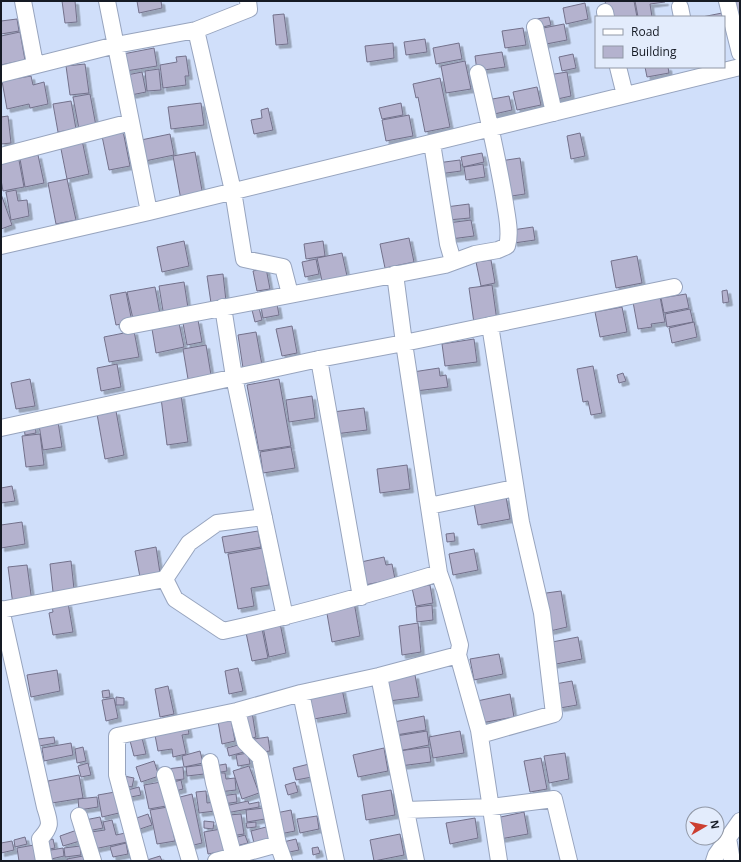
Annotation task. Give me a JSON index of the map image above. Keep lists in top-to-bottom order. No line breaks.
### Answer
{"legend":["Road","Building"],"north":"right"}
